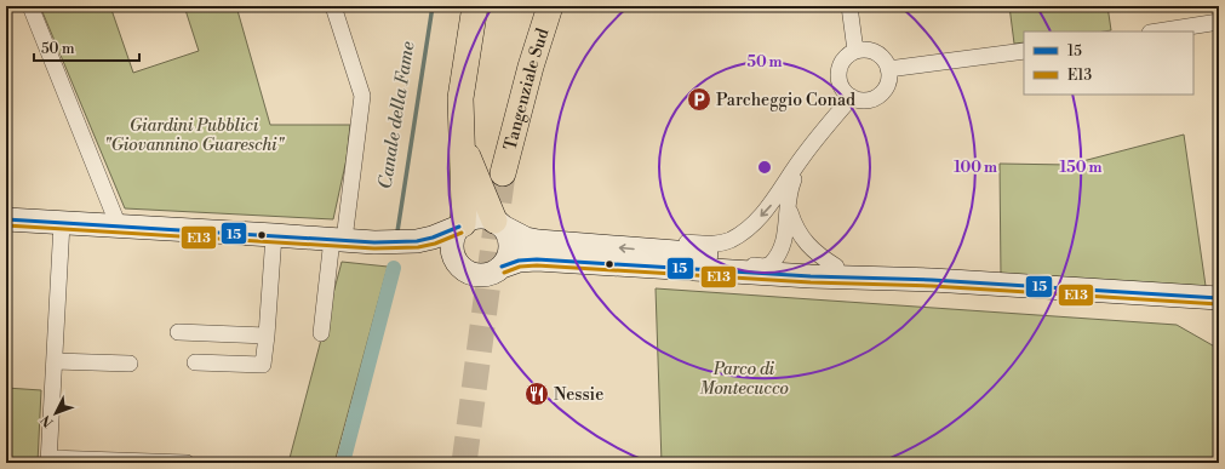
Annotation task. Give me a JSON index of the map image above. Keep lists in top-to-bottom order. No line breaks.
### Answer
{"streets":{"main road":["Tangenziale Sud"]},"water":["Canale della Fame"],"parks":["Giardini Pubblici \"Giovannino Guareschi\"","Parco di Montecucco"],"places":{"parking":["Parcheggio Conad"],"restaurant":["Nessie"]},"lines":["transit line 15","transit line E13"],"legend":["15","E13"],"scale_bar":"50 m","north":"bottom left","rings":["50 m","100 m","150 m"]}
